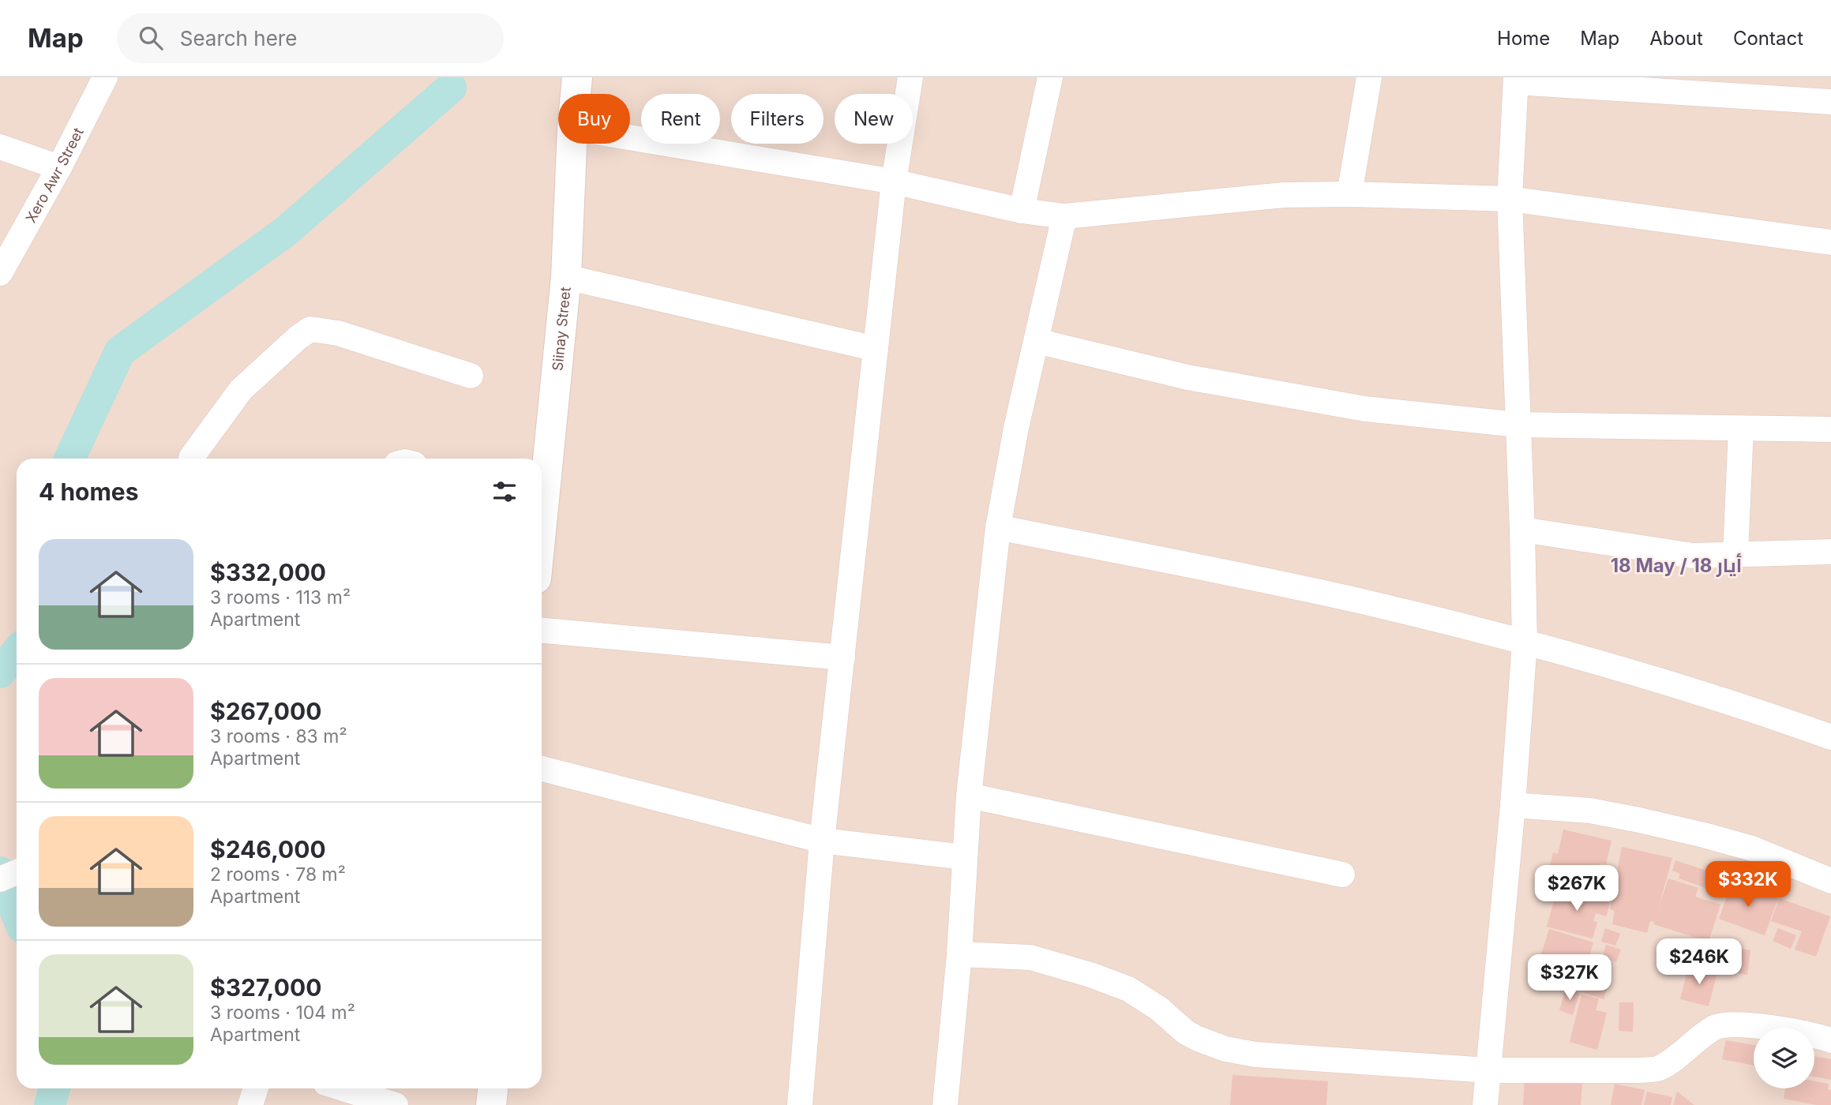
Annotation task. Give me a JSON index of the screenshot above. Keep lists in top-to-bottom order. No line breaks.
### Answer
{"streets":{"street":["Xero Awr Street","Siinay Street"]},"districts":["18 May / 18 أيار"],"page":{"header":"Map","search":"Search here","nav":["Home","Map","About","Contact"],"chip":["Buy","Rent","Filters","New"],"heading":"4 homes","list":[{"name":"$332,000","note":"3 rooms · 113 m² · Apartment"},{"name":"$267,000","note":"3 rooms · 83 m² · Apartment"},{"name":"$246,000","note":"2 rooms · 78 m² · Apartment"},{"name":"$327,000","note":"3 rooms · 104 m² · Apartment"}],"price":["$332K","$267K","$246K","$327K"]}}
